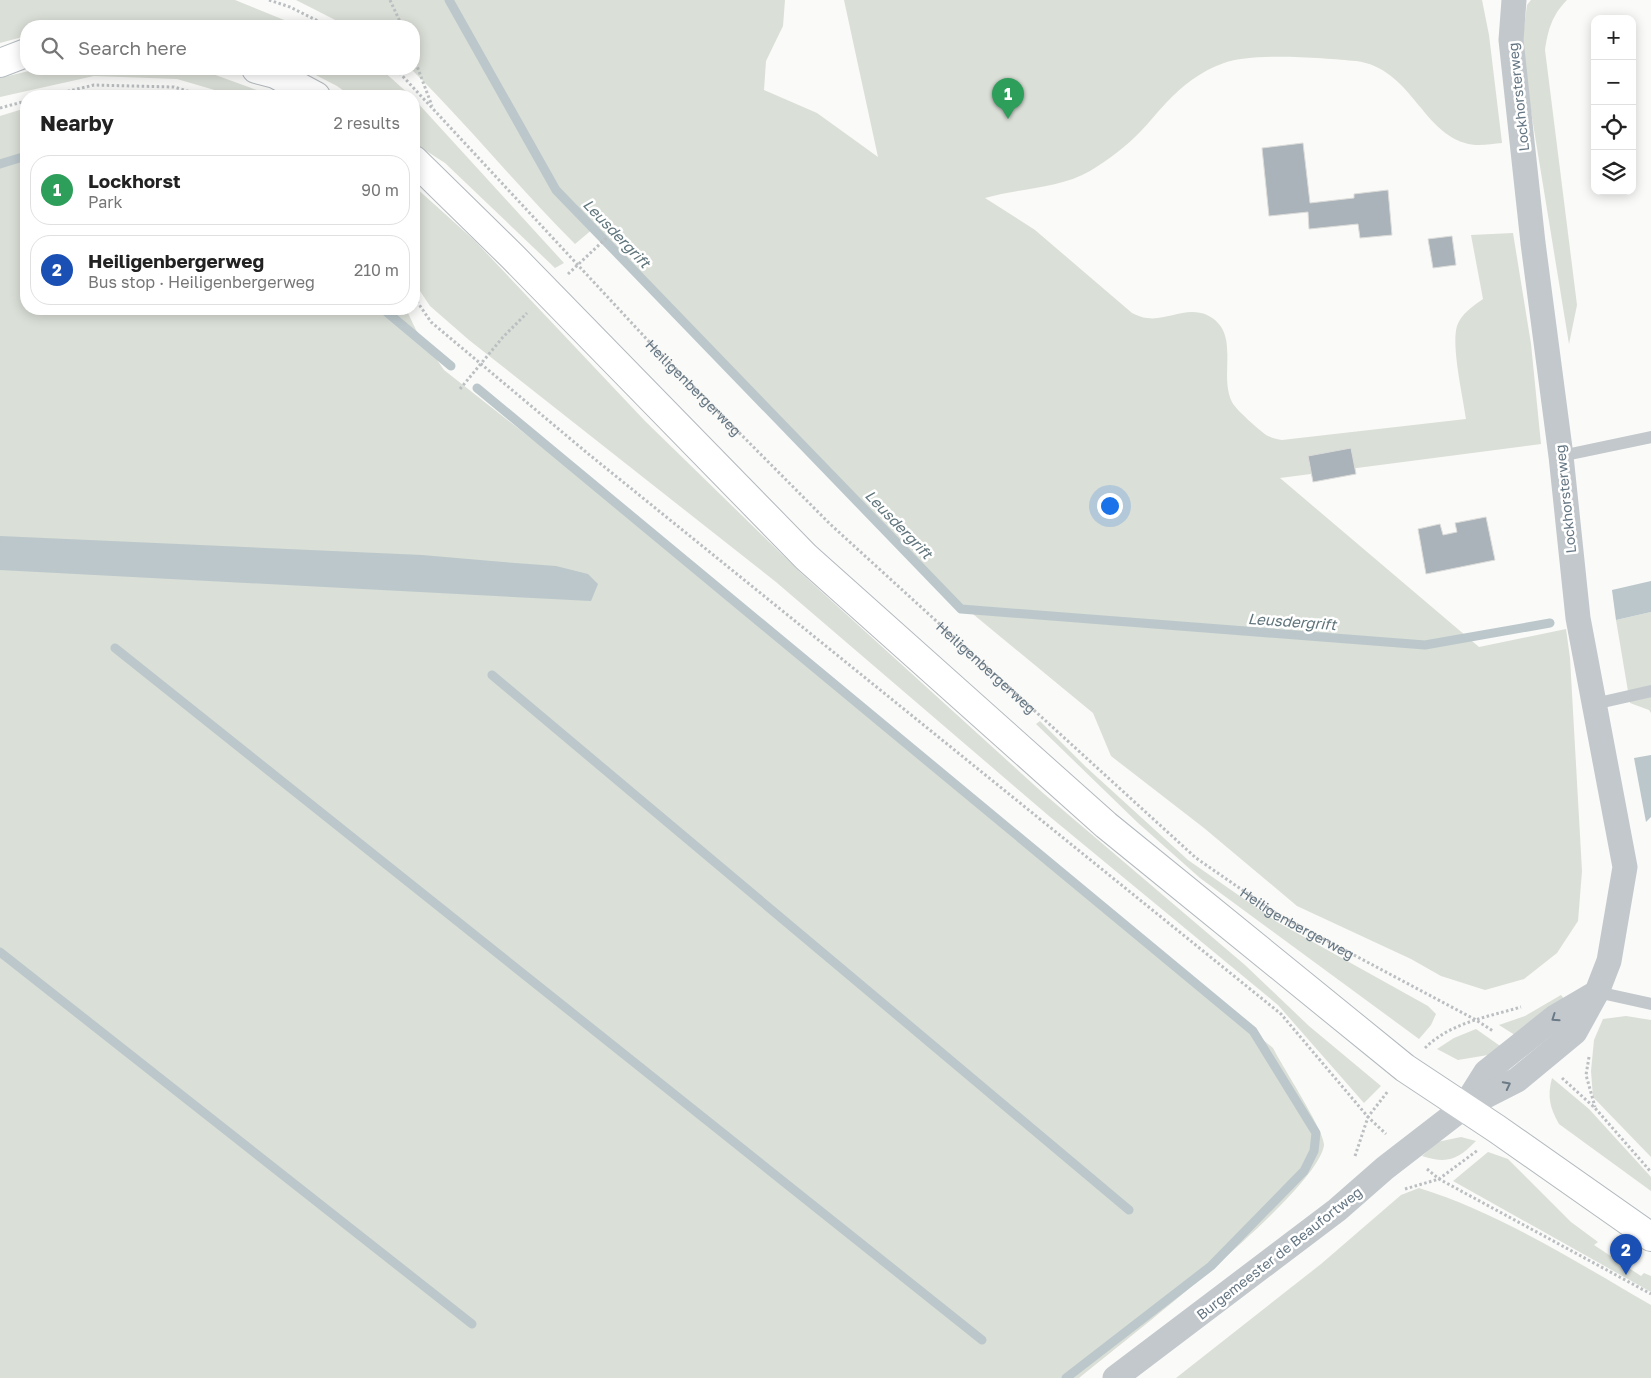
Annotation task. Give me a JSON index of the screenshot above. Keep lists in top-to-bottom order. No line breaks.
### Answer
{"streets":{"street":["Lockhorsterweg","Burgemeester de Beaufortweg"],"path":["Heiligenbergerweg"]},"crossings":[["Lockhorsterweg","Burgemeester de Beaufortweg"]],"water":["Leusdergrift"],"page":{"map_buttons":["+","−"],"search":"Search here","pins":["1","2"],"heading":["Nearby","2 results"],"list":[{"mark":"1","name":"Lockhorst","note":"Park","value":"90 m"},{"mark":"2","name":"Heiligenbergerweg","note":"Bus stop · Heiligenbergerweg","value":"210 m"}]}}
